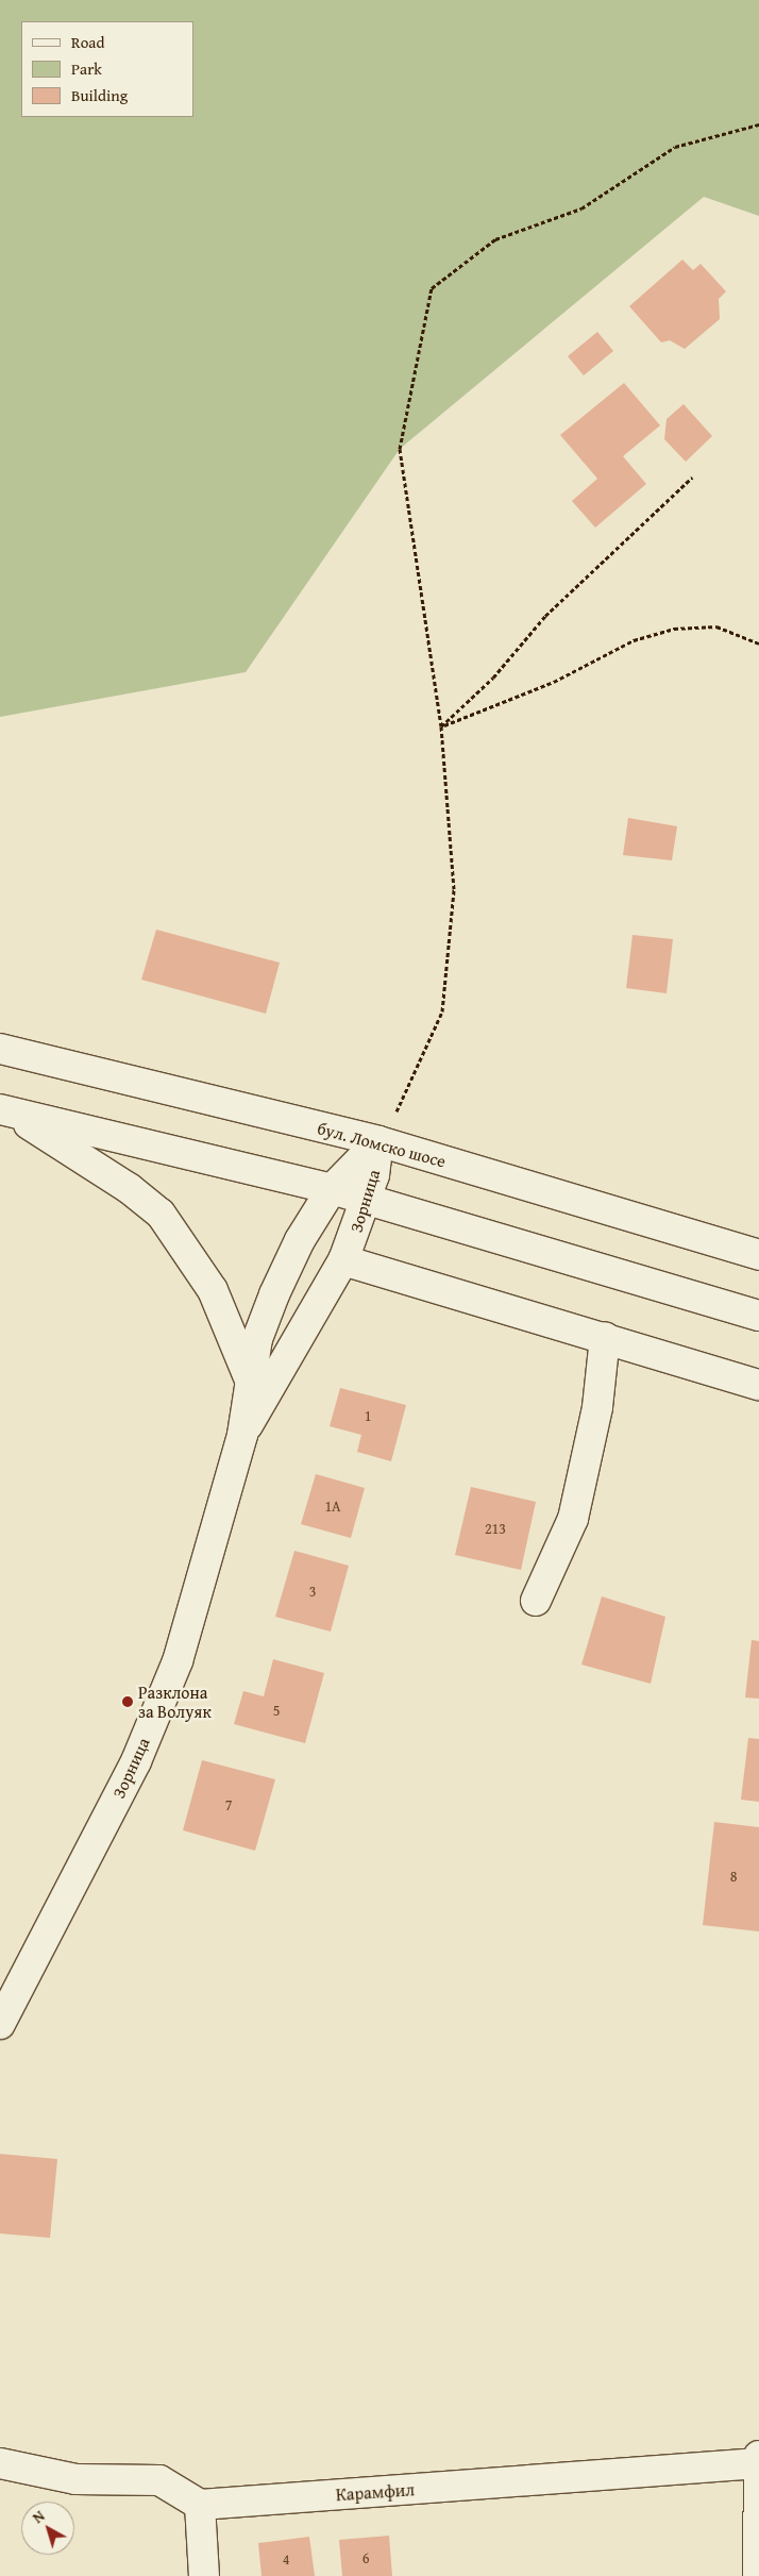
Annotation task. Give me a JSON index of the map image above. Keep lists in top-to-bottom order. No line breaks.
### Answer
{"streets":{"street":["бул. Ломско шосе","Зорница","Карамфил"]},"crossings":[["бул. Ломско шосе","Зорница"]],"places":["Разклона за Волуяк"],"house_numbers":["1","1А","213","3","5","7","8","6","4"],"legend":["Road","Park","Building"],"north":"top left"}
